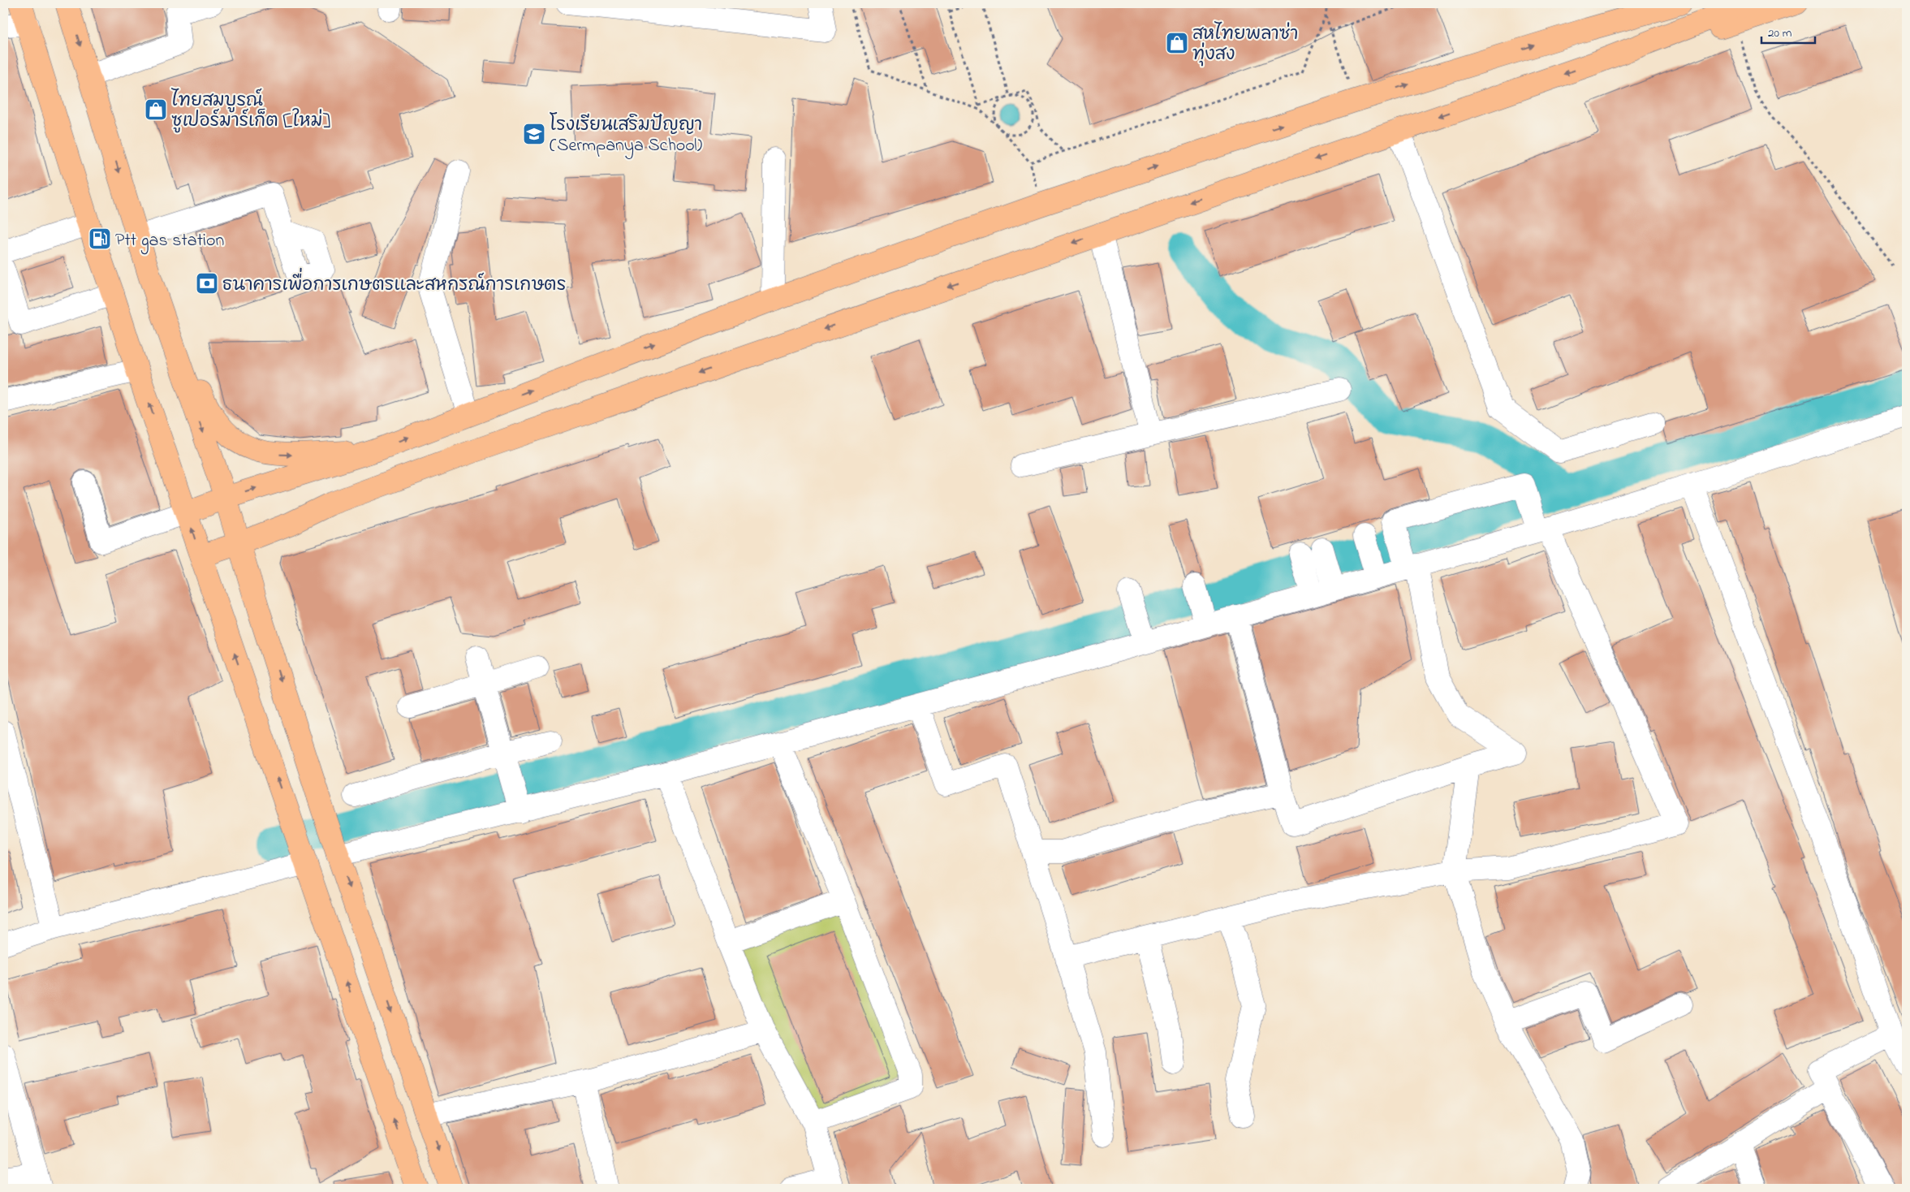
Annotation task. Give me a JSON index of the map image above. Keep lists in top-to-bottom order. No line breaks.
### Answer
{"places":{"shop":["สหไทยพลาซ่า ทุ่งสง","ไทยสมบูรณ์ ซูเปอร์มาร์เก็ต [ใหม่]"],"school or university":["โรงเรียนเสริมปัญญา (Sermpanya School)"],"fuel station":["Ptt gas station"],"bank":["ธนาคารเพื่อการเกษตรและสหกรณ์การเกษตร"]},"scale_bar":"20 m"}
